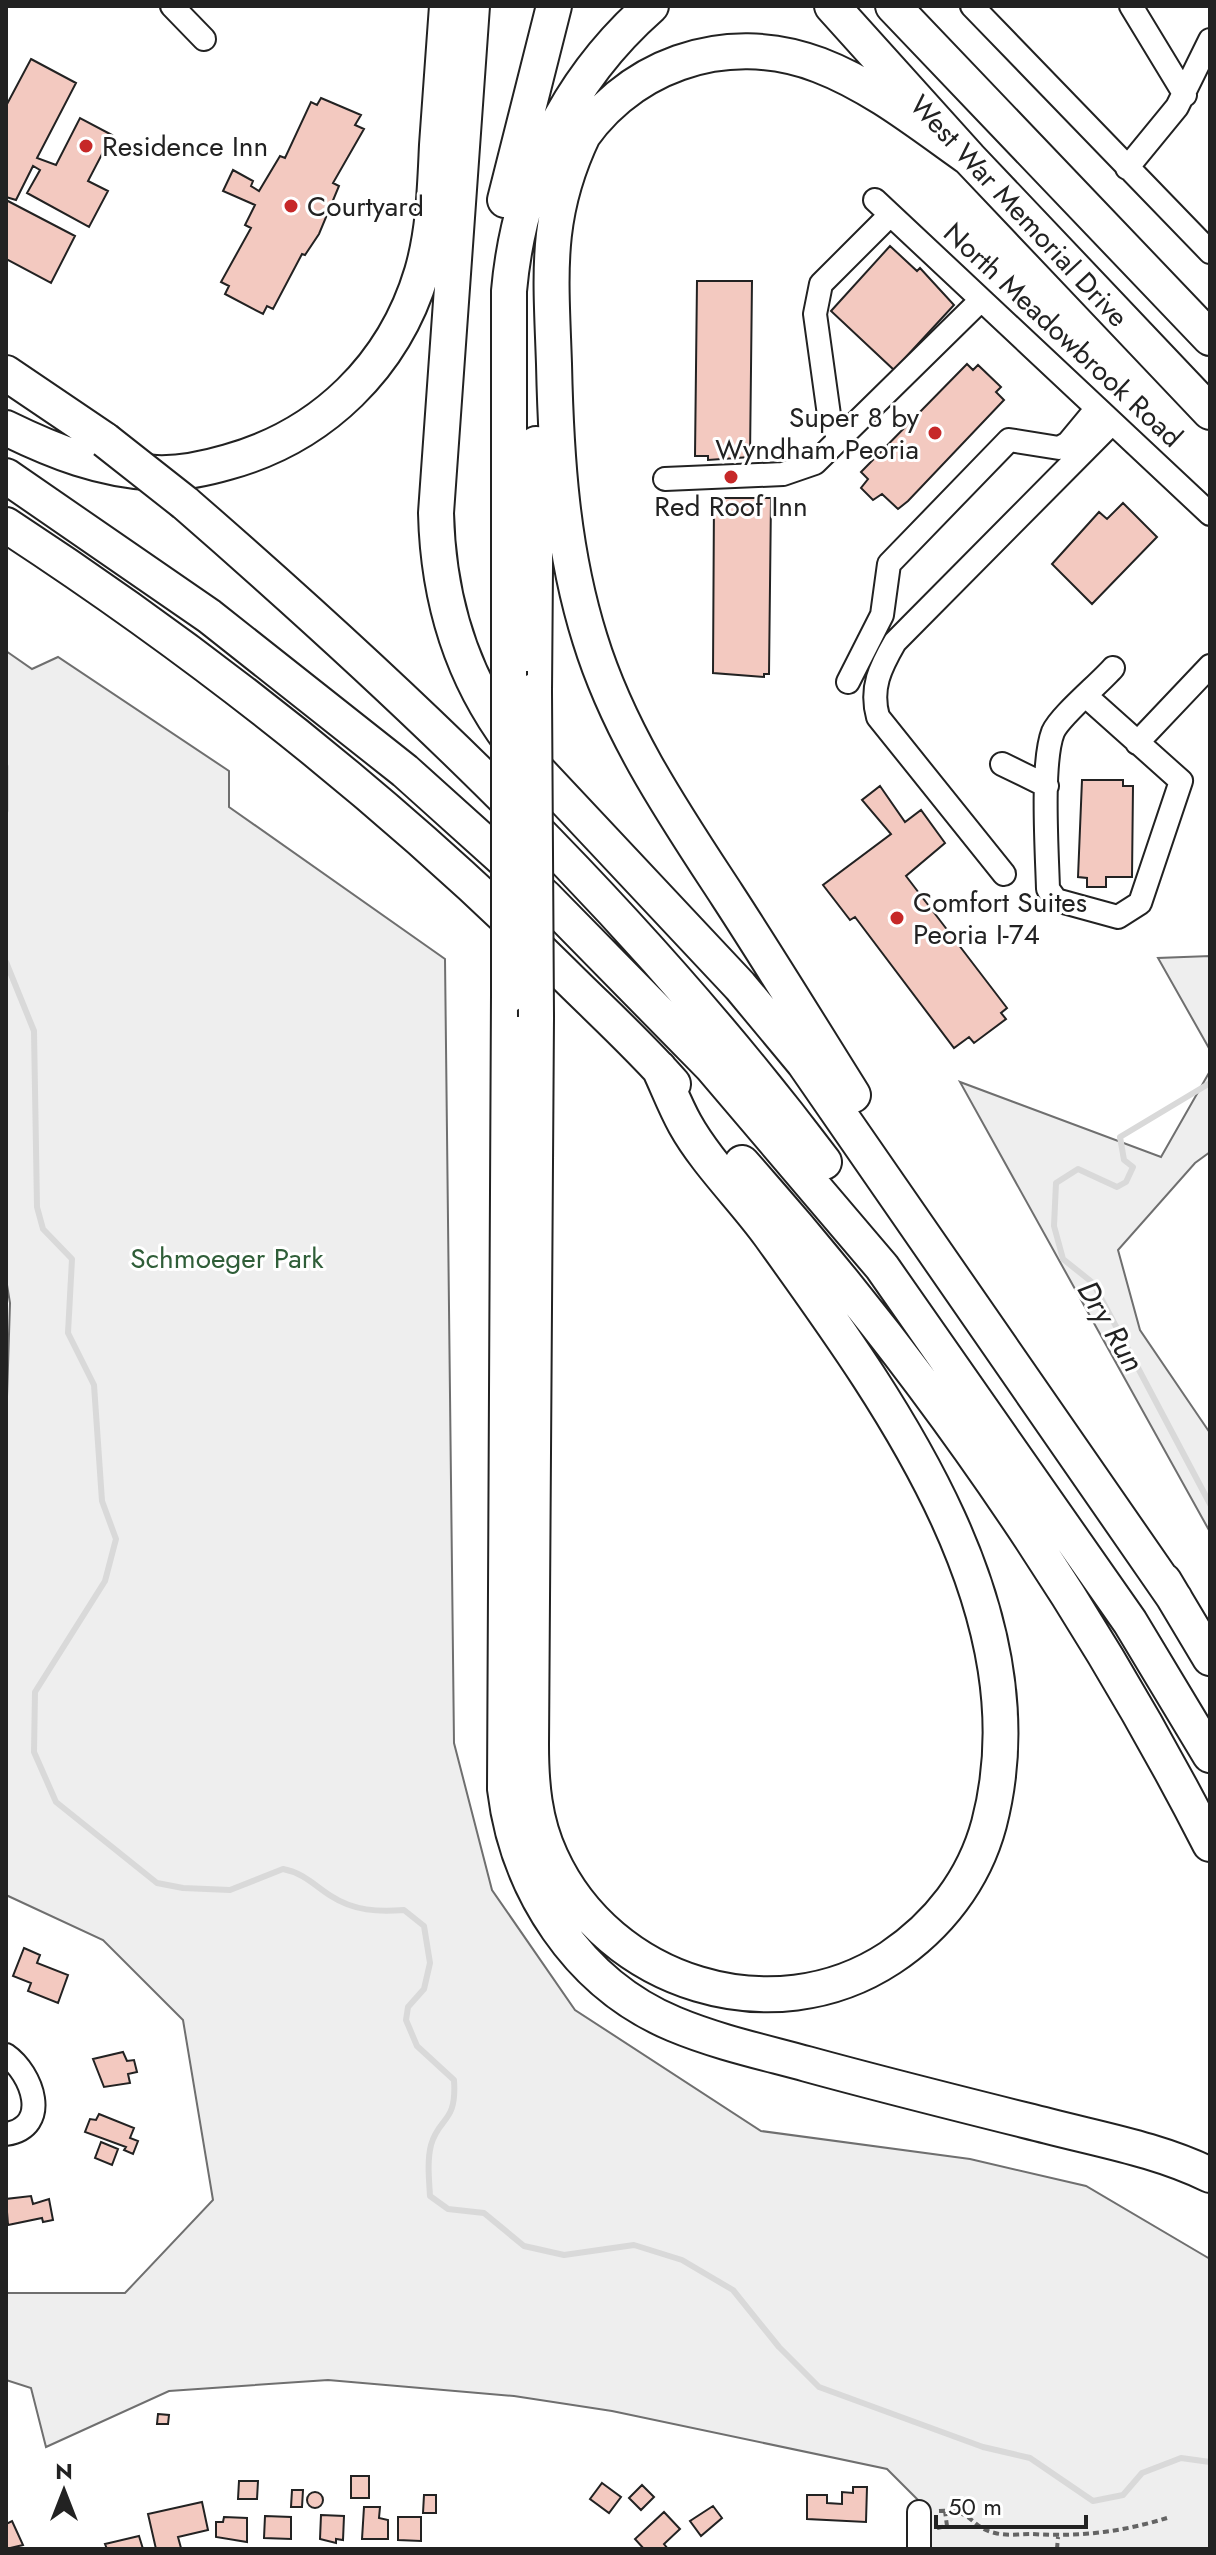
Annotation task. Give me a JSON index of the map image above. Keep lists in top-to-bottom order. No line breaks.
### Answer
{"streets":{"highway":["West War Memorial Drive"],"street":["North Meadowbrook Road"]},"water":["Dry Run"],"parks":["Schmoeger Park"],"places":["Residence Inn","Courtyard","Super 8 by Wyndham Peoria","Red Roof Inn","Comfort Suites Peoria I-74"],"scale_bar":"50 m","north":"top"}
